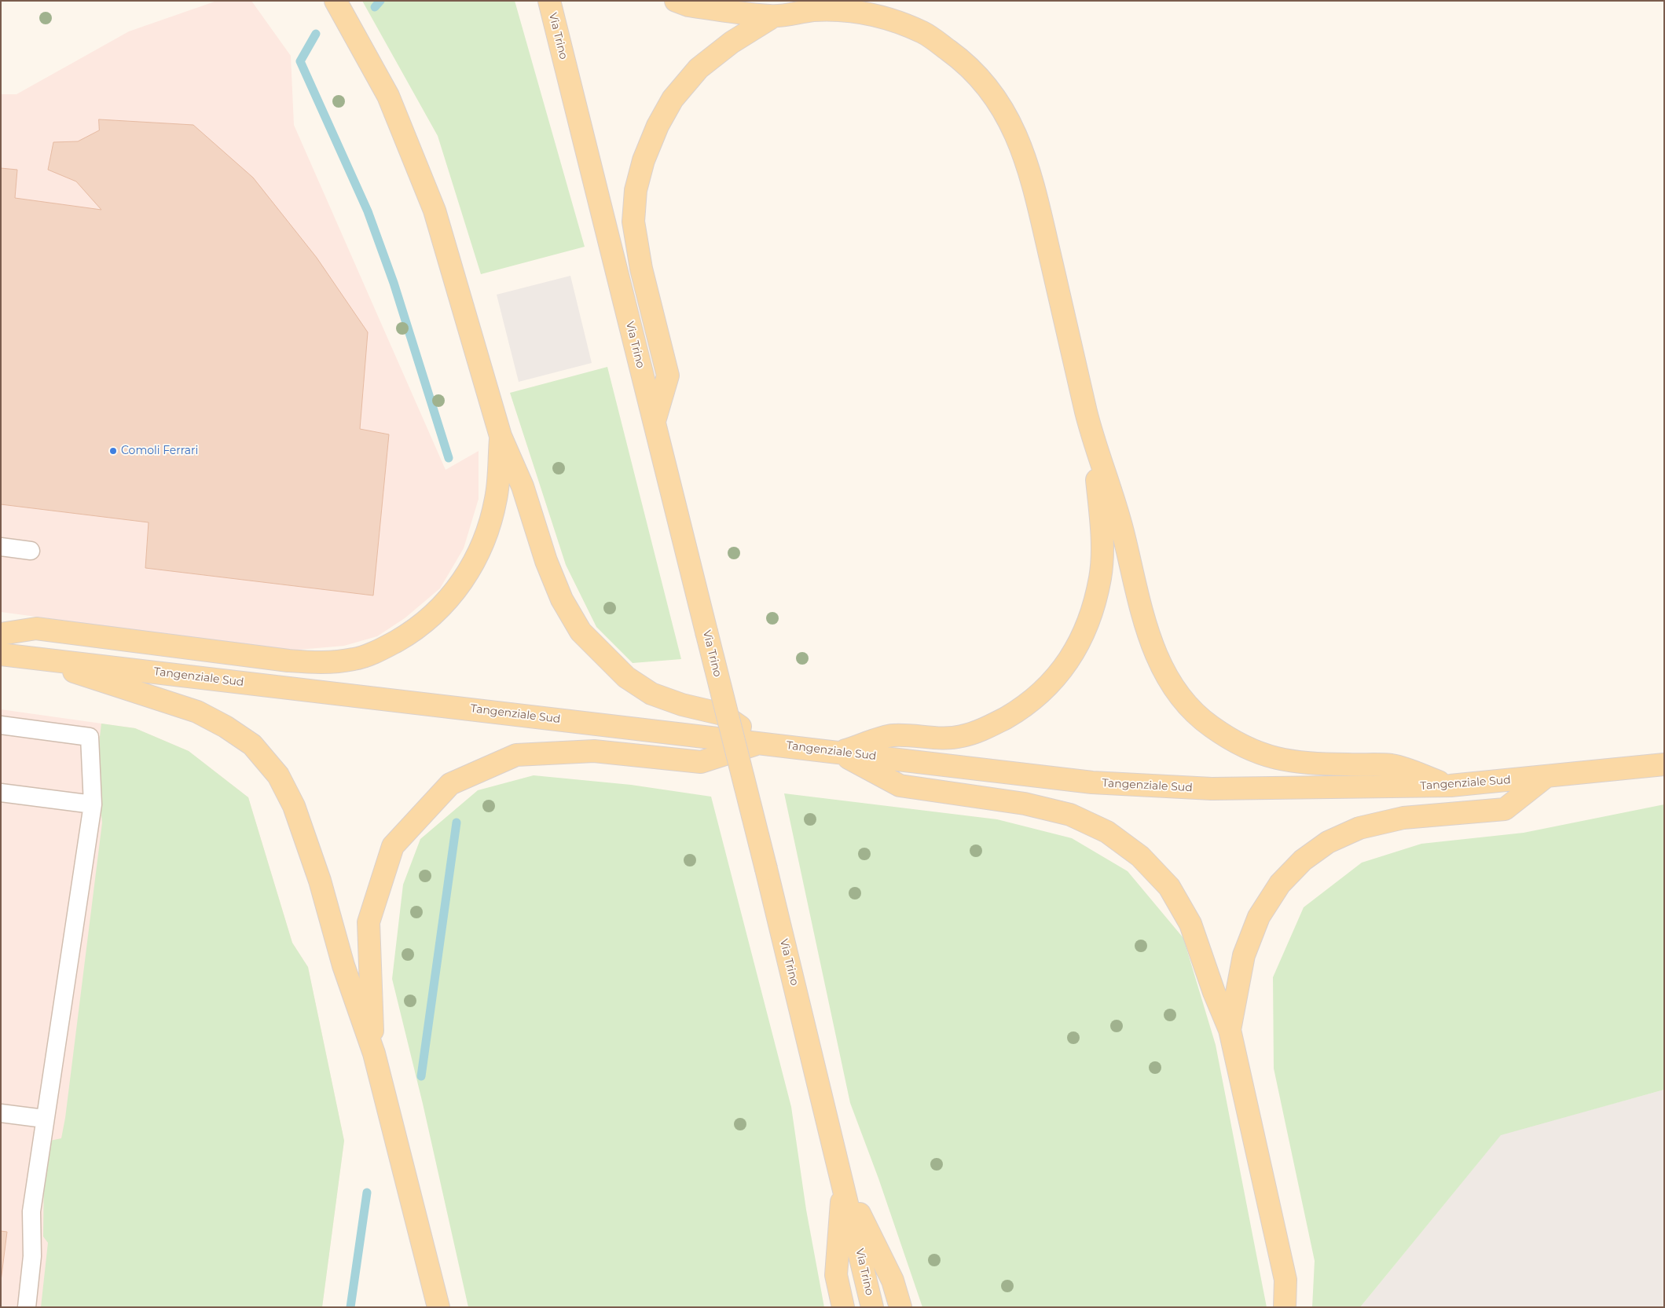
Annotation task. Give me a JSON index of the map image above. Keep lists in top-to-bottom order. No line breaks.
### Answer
{"streets":{"main road":["Via Trino","Tangenziale Sud"]},"places":["Comoli Ferrari"]}
